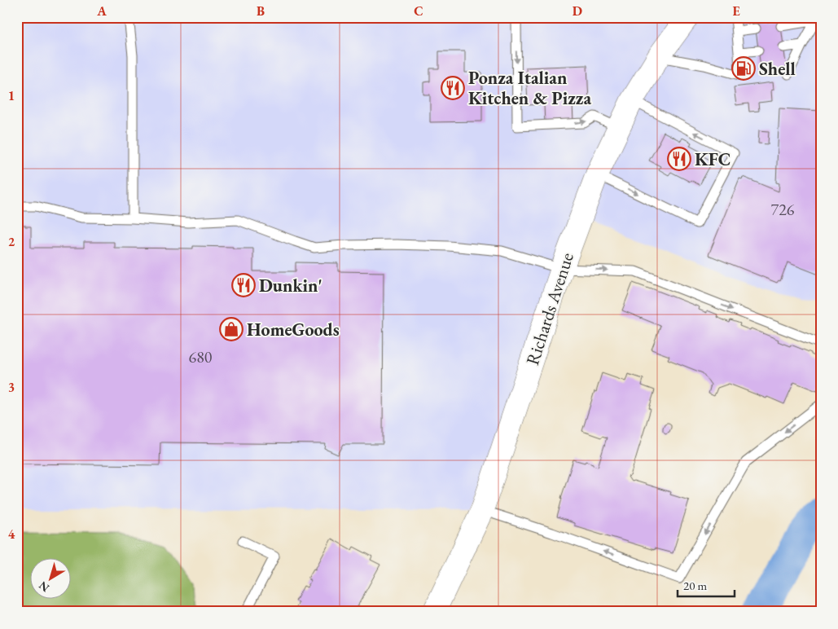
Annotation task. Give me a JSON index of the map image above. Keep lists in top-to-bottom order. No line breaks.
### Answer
{"streets":{"street":["Richards Avenue"]},"places":{"fuel station":["Shell"],"restaurant":["Ponza Italian Kitchen & Pizza","KFC","Dunkin'"],"shop":["HomeGoods"]},"house_numbers":["726","680"],"scale_bar":"20 m","north":"bottom left","grid":{"columns":["A","B","C","D","E"],"rows":["1","2","3","4"]}}
